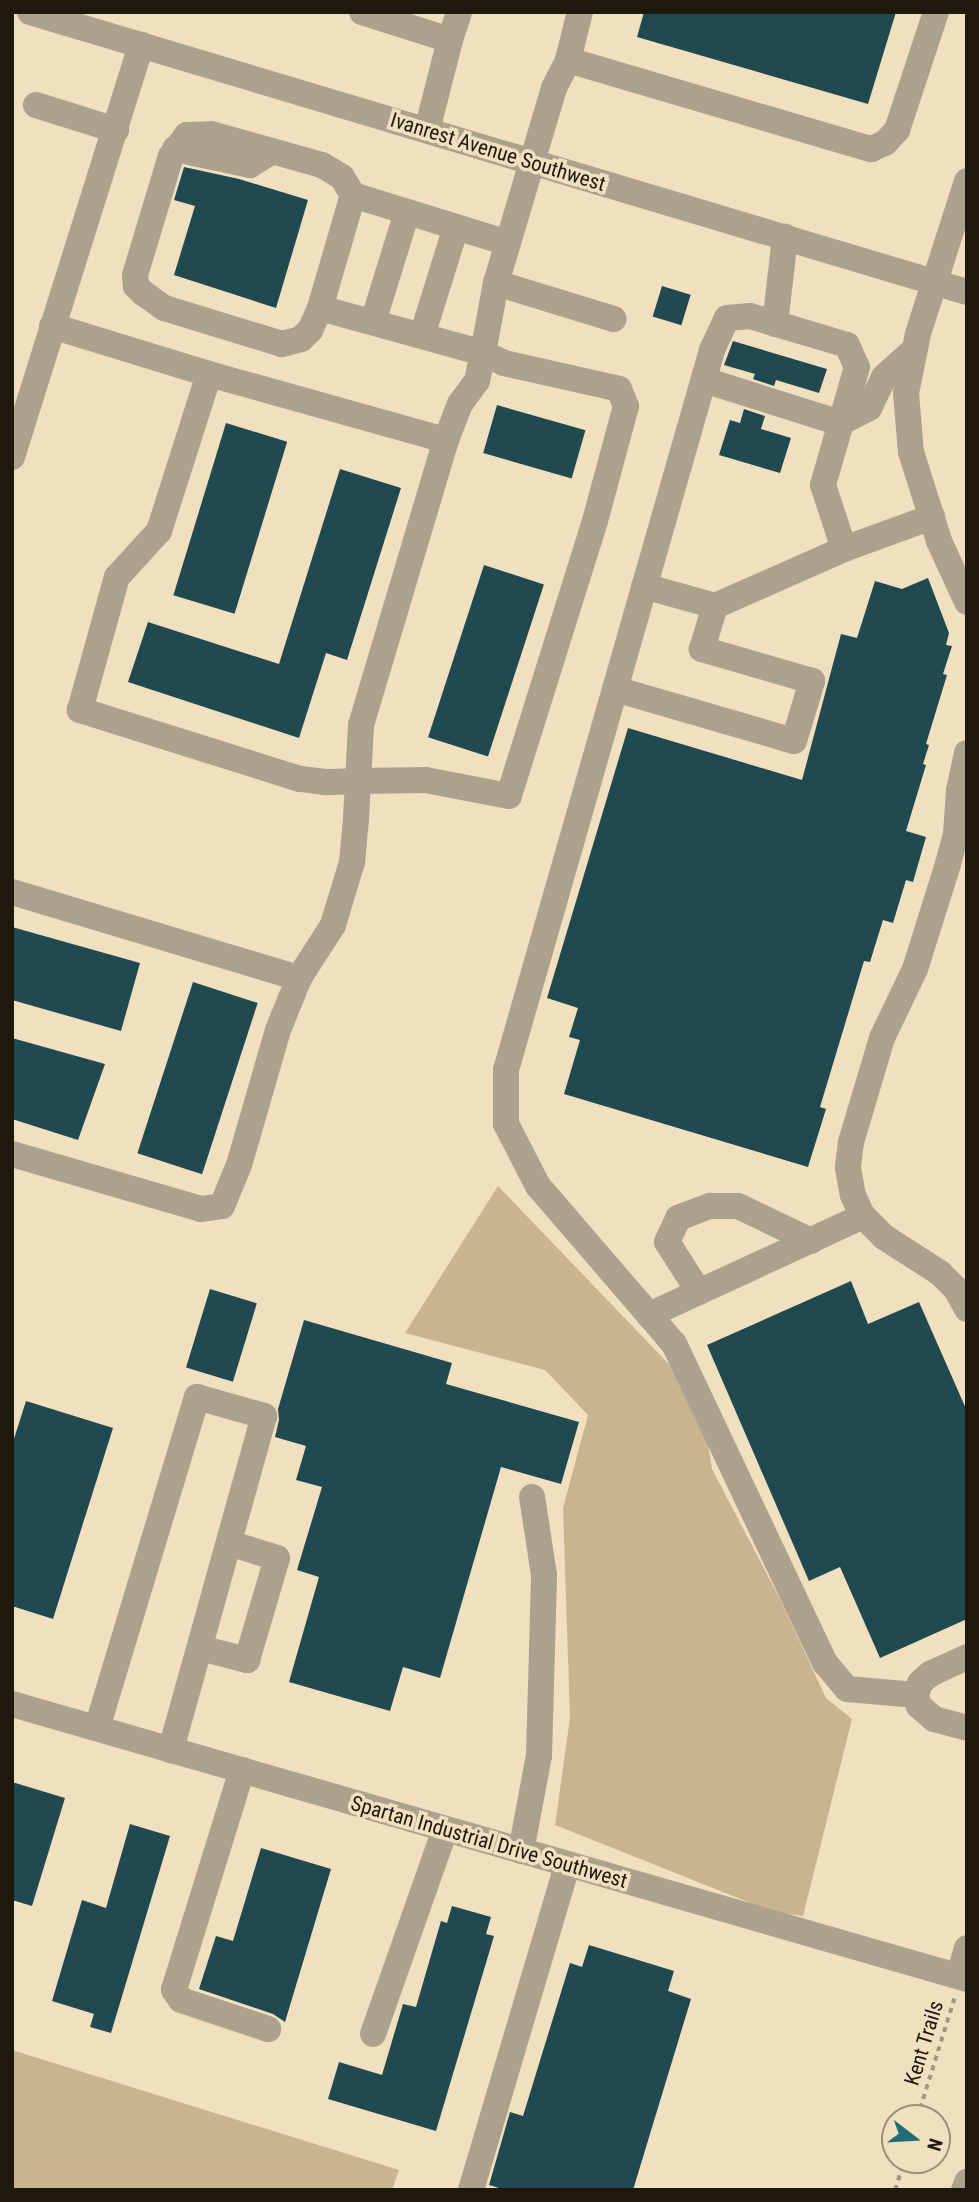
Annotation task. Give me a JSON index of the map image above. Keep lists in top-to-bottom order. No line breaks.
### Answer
{"streets":{"street":["Ivanrest Avenue Southwest","Spartan Industrial Drive Southwest"],"path":["Kent Trails"]},"crossings":[["Spartan Industrial Drive Southwest","Kent Trails"]],"north":"right"}
